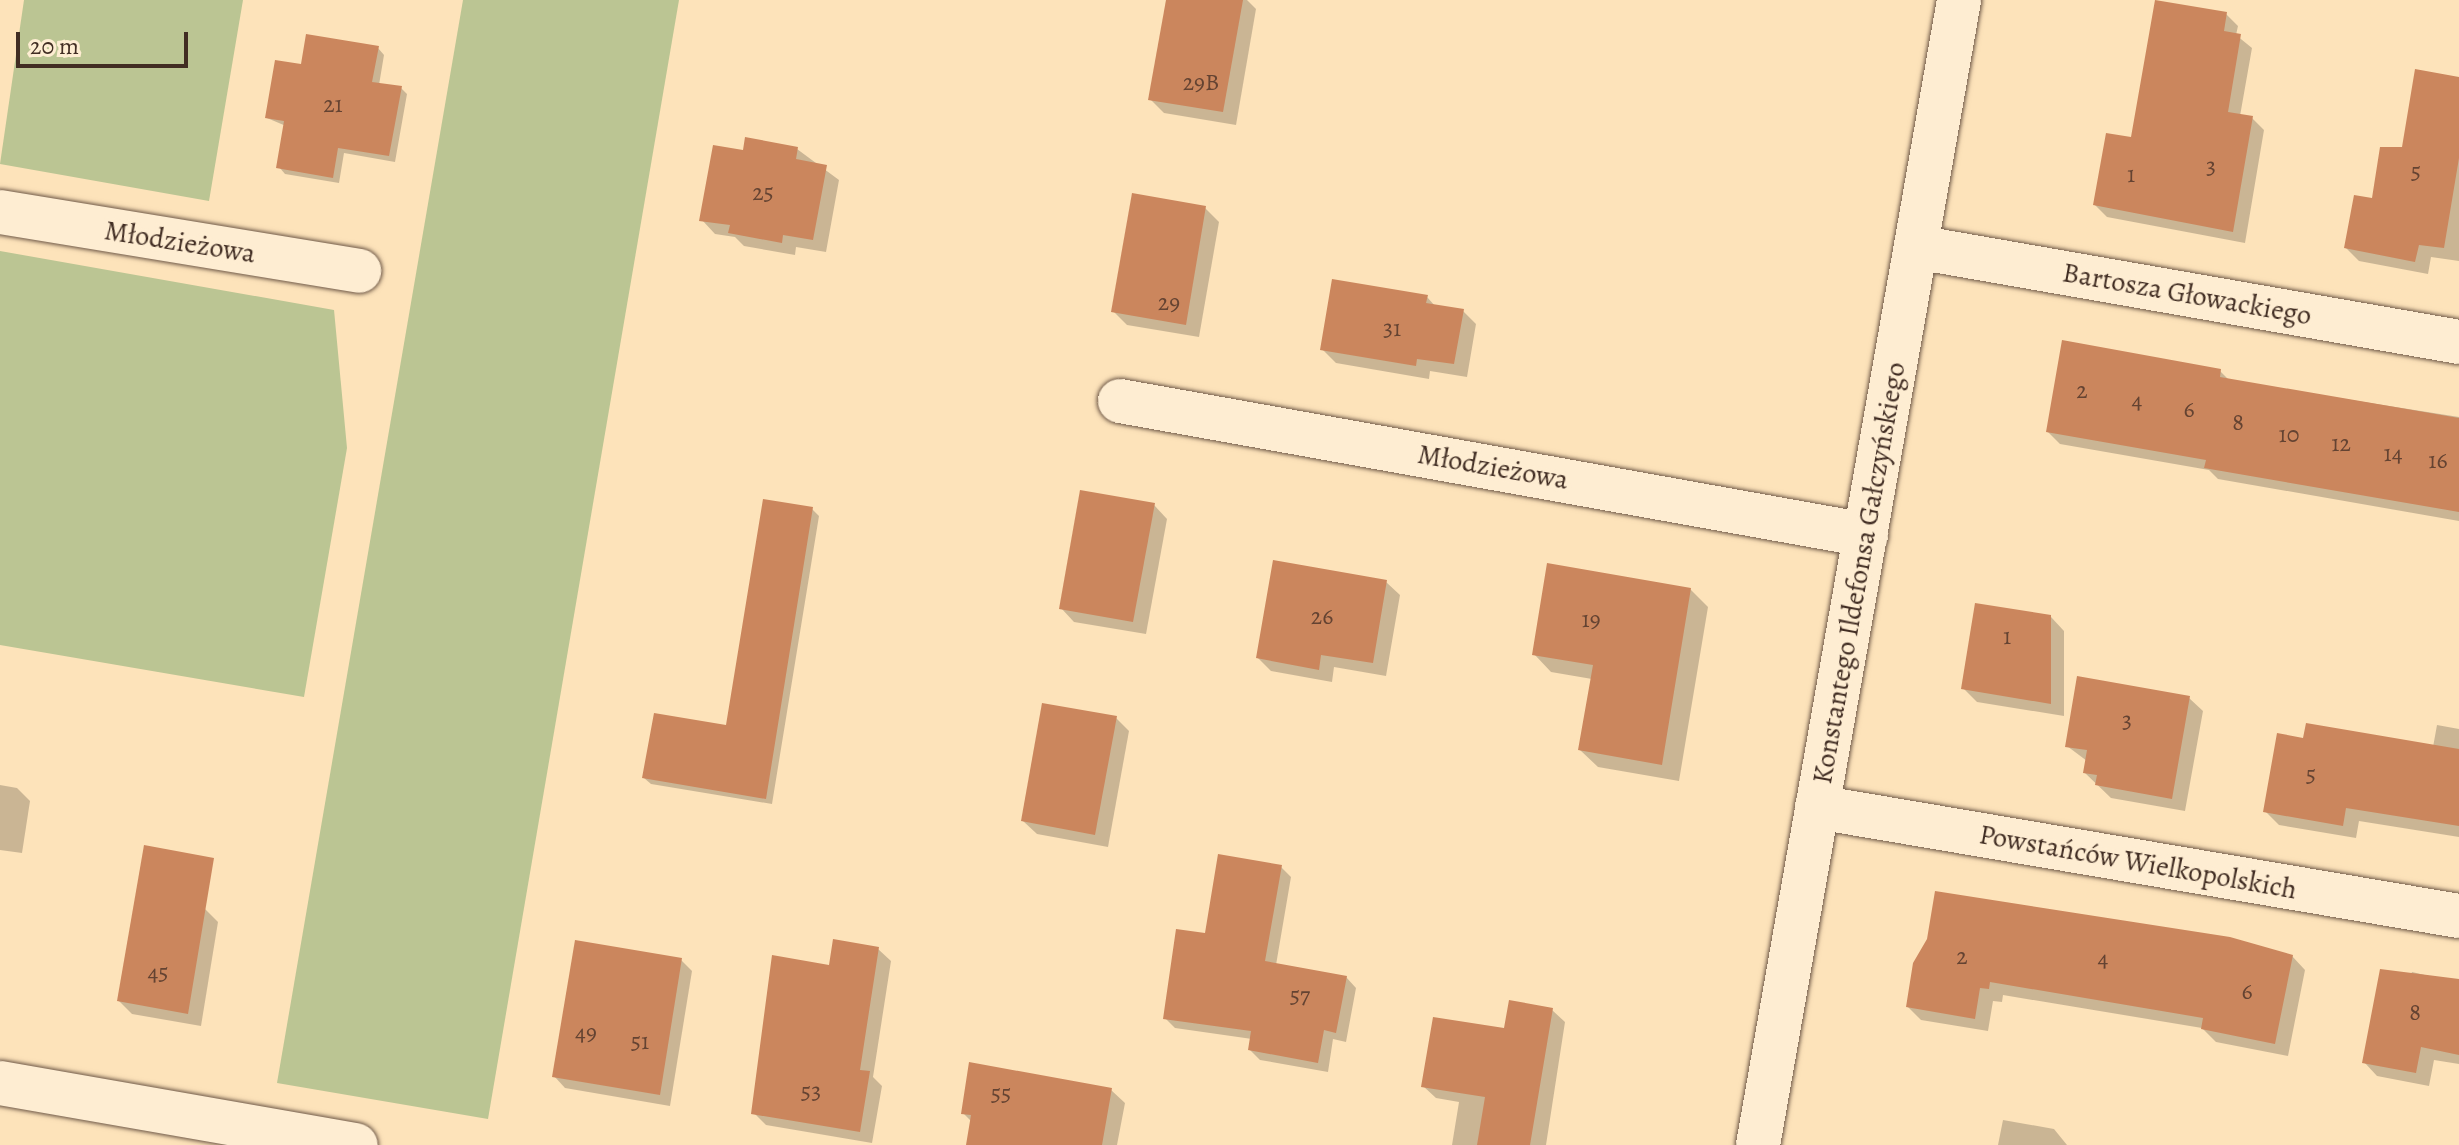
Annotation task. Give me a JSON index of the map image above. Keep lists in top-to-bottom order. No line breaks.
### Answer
{"streets":{"street":["Młodzieżowa","Bartosza Głowackiego","Konstantego Ildefonsa Gałczyńskiego","Powstańców Wielkopolskich"]},"crossings":[["Młodzieżowa","Konstantego Ildefonsa Gałczyńskiego"],["Bartosza Głowackiego","Konstantego Ildefonsa Gałczyńskiego"],["Konstantego Ildefonsa Gałczyńskiego","Powstańców Wielkopolskich"]],"house_numbers":["29B","21","3","5","1","25","29","31","2","4","6","8","10","12","14","16","26","19","1","3","5","2","4","45","6","57","8","49","51","53","55"],"scale_bar":"20 m"}
